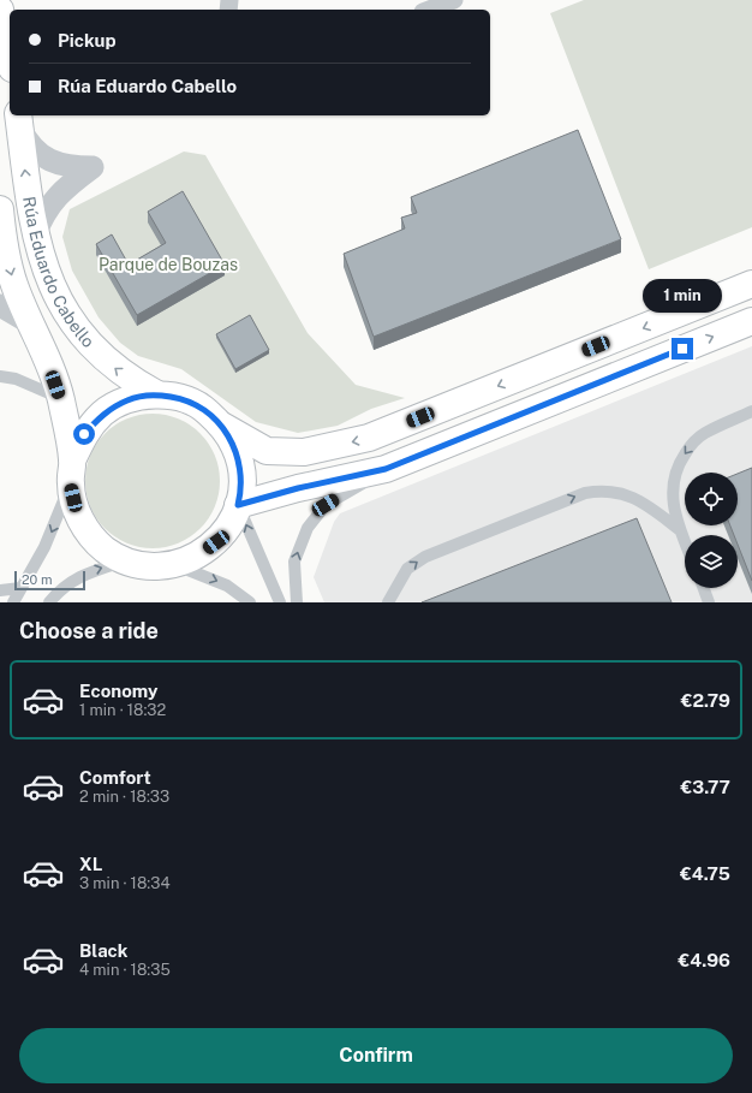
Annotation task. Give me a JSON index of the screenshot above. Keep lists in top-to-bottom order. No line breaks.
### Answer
{"streets":{"main road":["Rúa Eduardo Cabello"]},"parks":["Parque de Bouzas"],"scale_bar":"20 m","page":{"banner":["Pickup","Rúa Eduardo Cabello"],"bubble":"1 min","scale":"20 m","heading":"Choose a ride","list":[{"name":"Economy","note":"1 min · 18:32","value":"€2.79"},{"name":"Comfort","note":"2 min · 18:33","value":"€3.77"},{"name":"XL","note":"3 min · 18:34","value":"€4.75"},{"name":"Black","note":"4 min · 18:35","value":"€4.96"}],"buttons":"Confirm"}}
